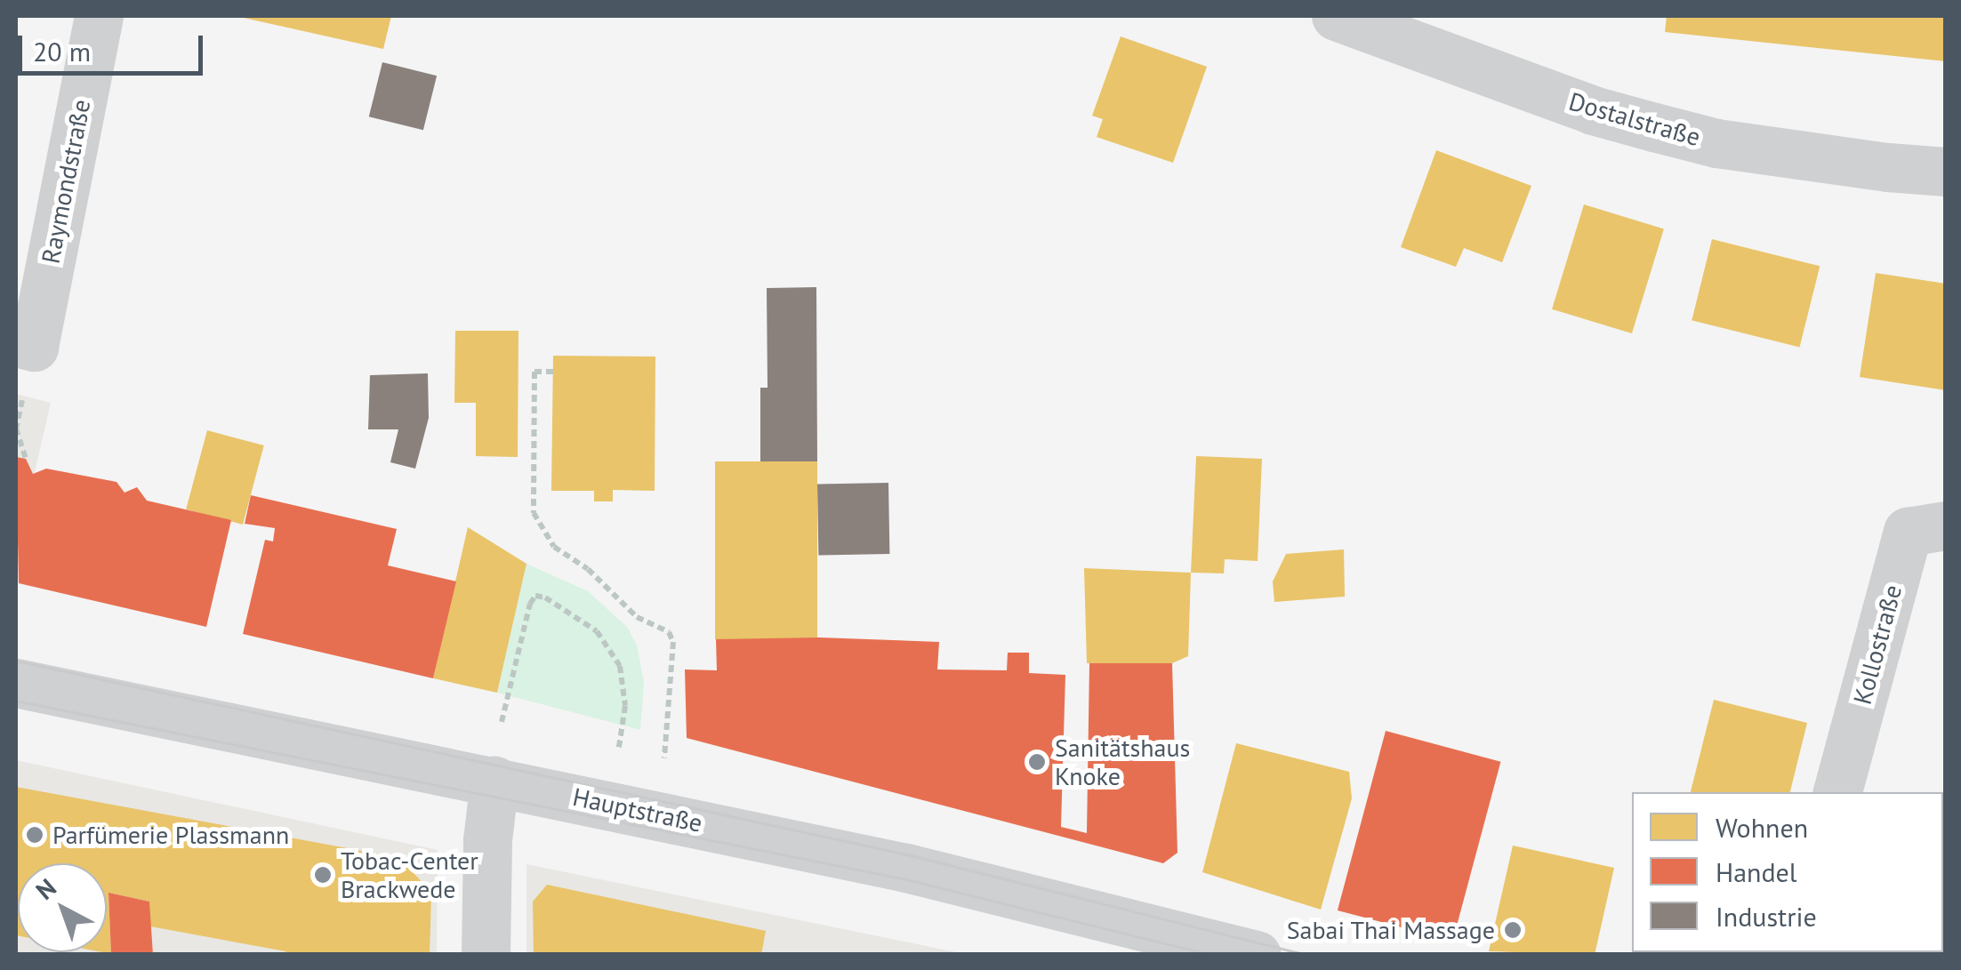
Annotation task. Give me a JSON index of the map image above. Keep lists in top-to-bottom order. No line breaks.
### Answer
{"streets":{"street":["Dostalstraße","Raymondstraße","Kollostraße","Hauptstraße"]},"places":["Sanitätshaus Knoke","Parfümerie Plassmann","Tobac-Center Brackwede","Sabai Thai Massage"],"legend":["Wohnen","Handel","Industrie"],"scale_bar":"20 m","north":"top left"}
